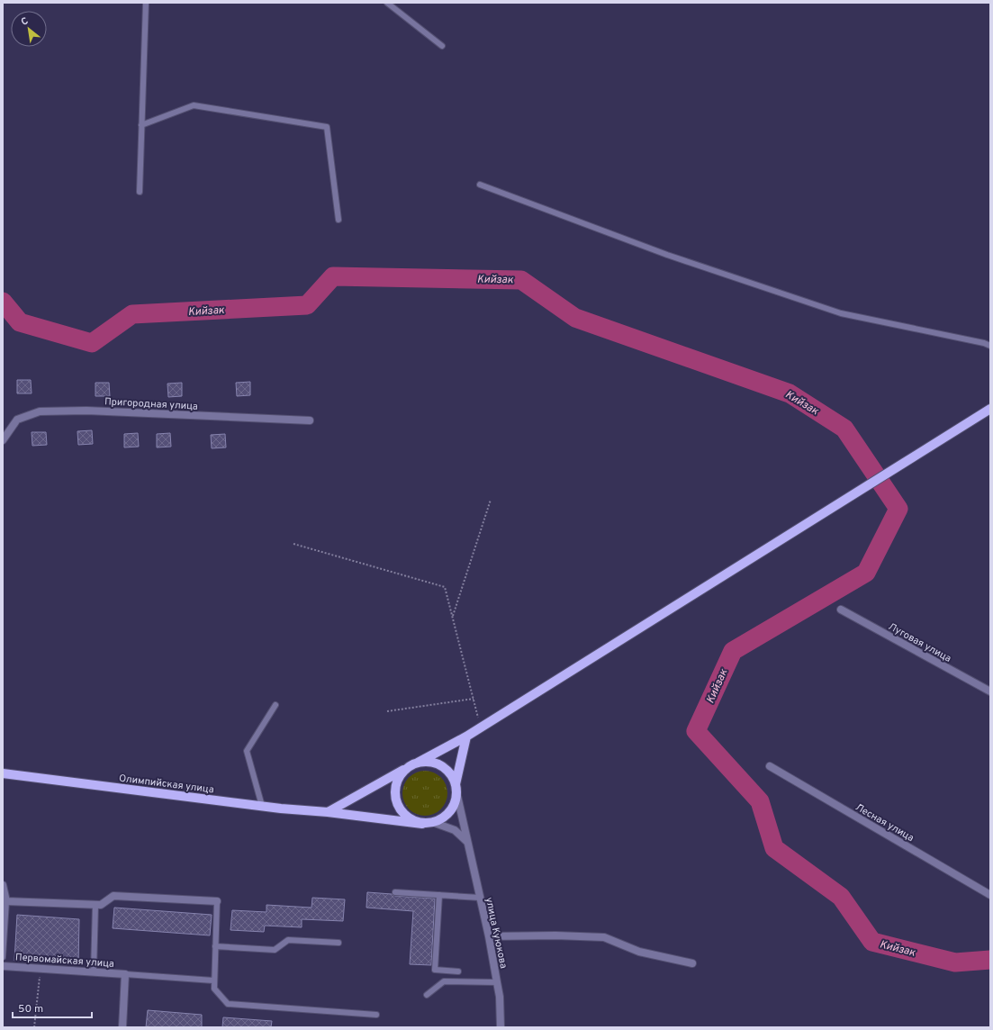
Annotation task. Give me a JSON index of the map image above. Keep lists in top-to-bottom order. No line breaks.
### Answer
{"streets":{"main road":["Олимпийская улица"],"street":["Пригородная улица","Луговая улица","Лесная улица","улица Куюкова","Первомайская улица"]},"crossings":[["Олимпийская улица","улица Куюкова"]],"water":["Кийзак"],"scale_bar":"50 m","north":"top left"}
